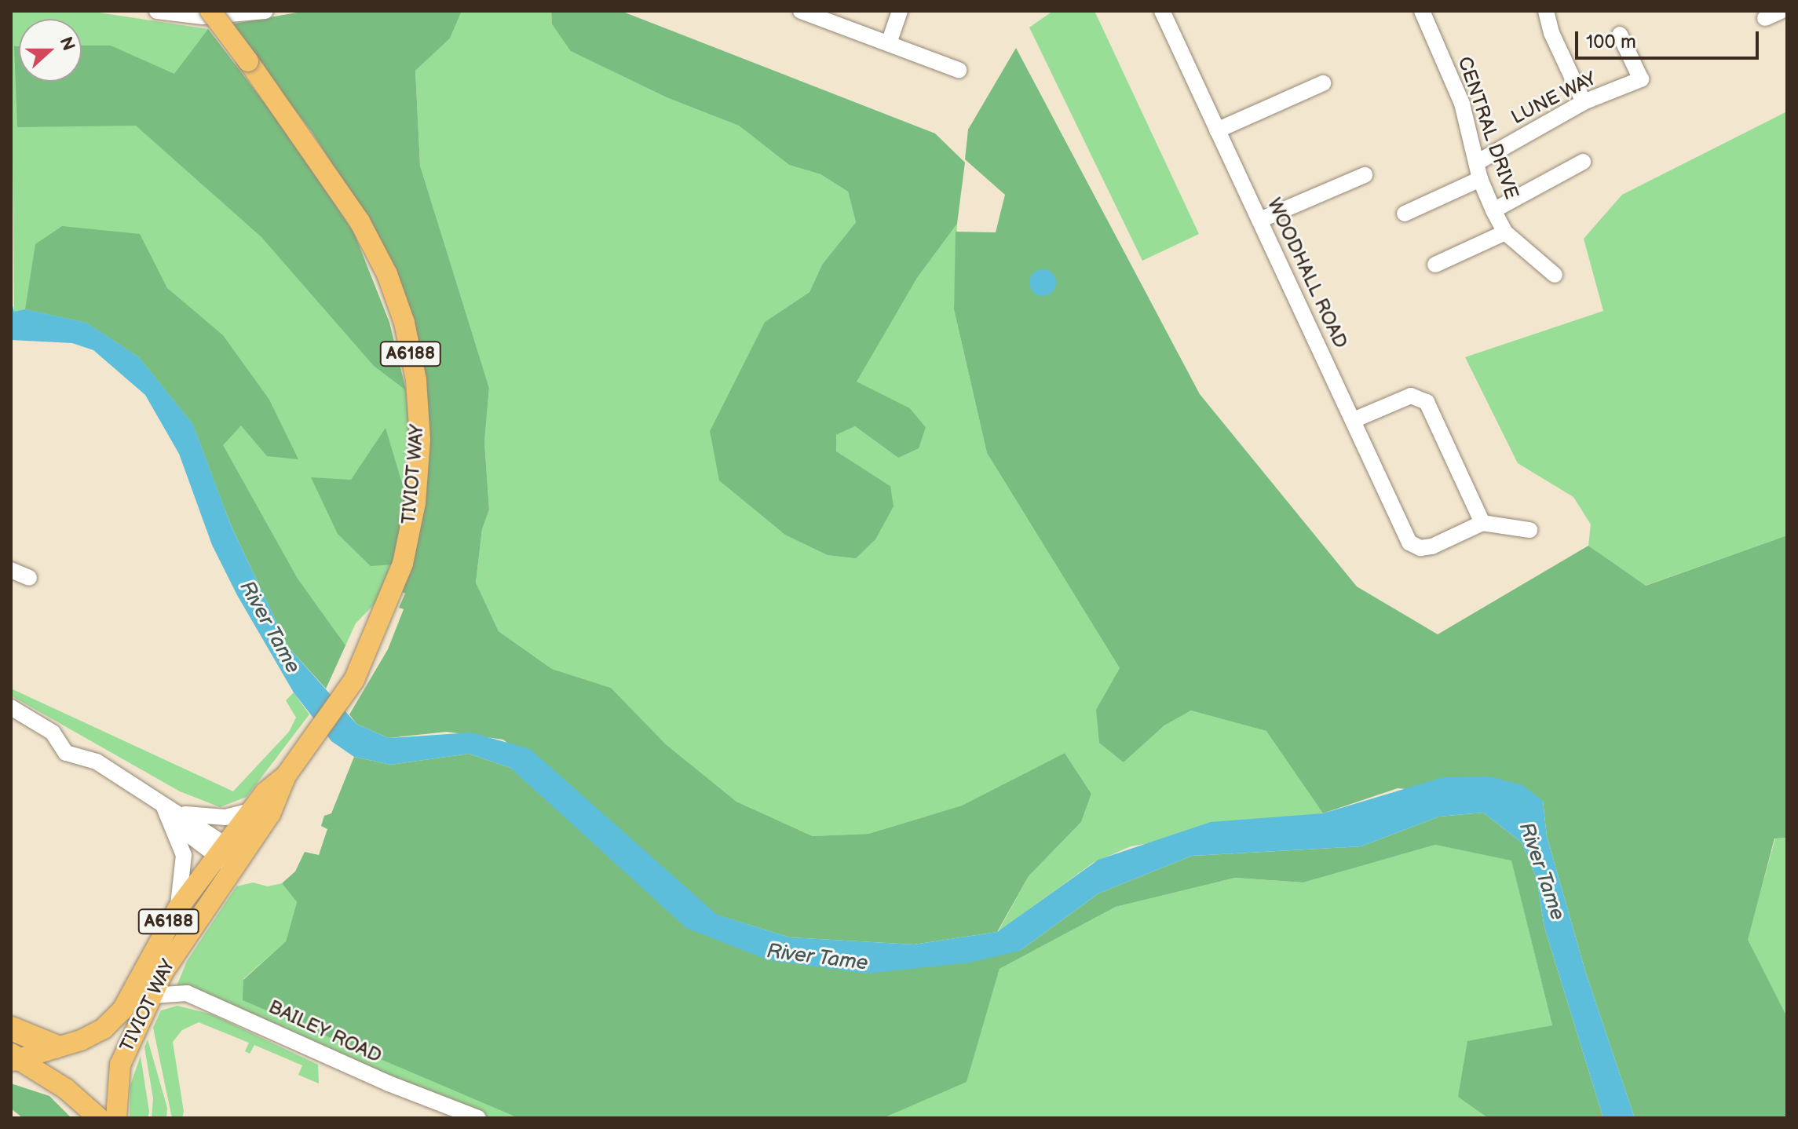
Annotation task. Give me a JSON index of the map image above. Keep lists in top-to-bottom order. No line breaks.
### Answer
{"streets":{"main road":["A6188","TIVIOT WAY"],"street":["LUNE WAY","CENTRAL DRIVE","WOODHALL ROAD","BAILEY ROAD"]},"crossings":[["LUNE WAY","CENTRAL DRIVE"],["TIVIOT WAY","BAILEY ROAD"]],"water":["River Tame"],"scale_bar":"100 m","north":"right"}
